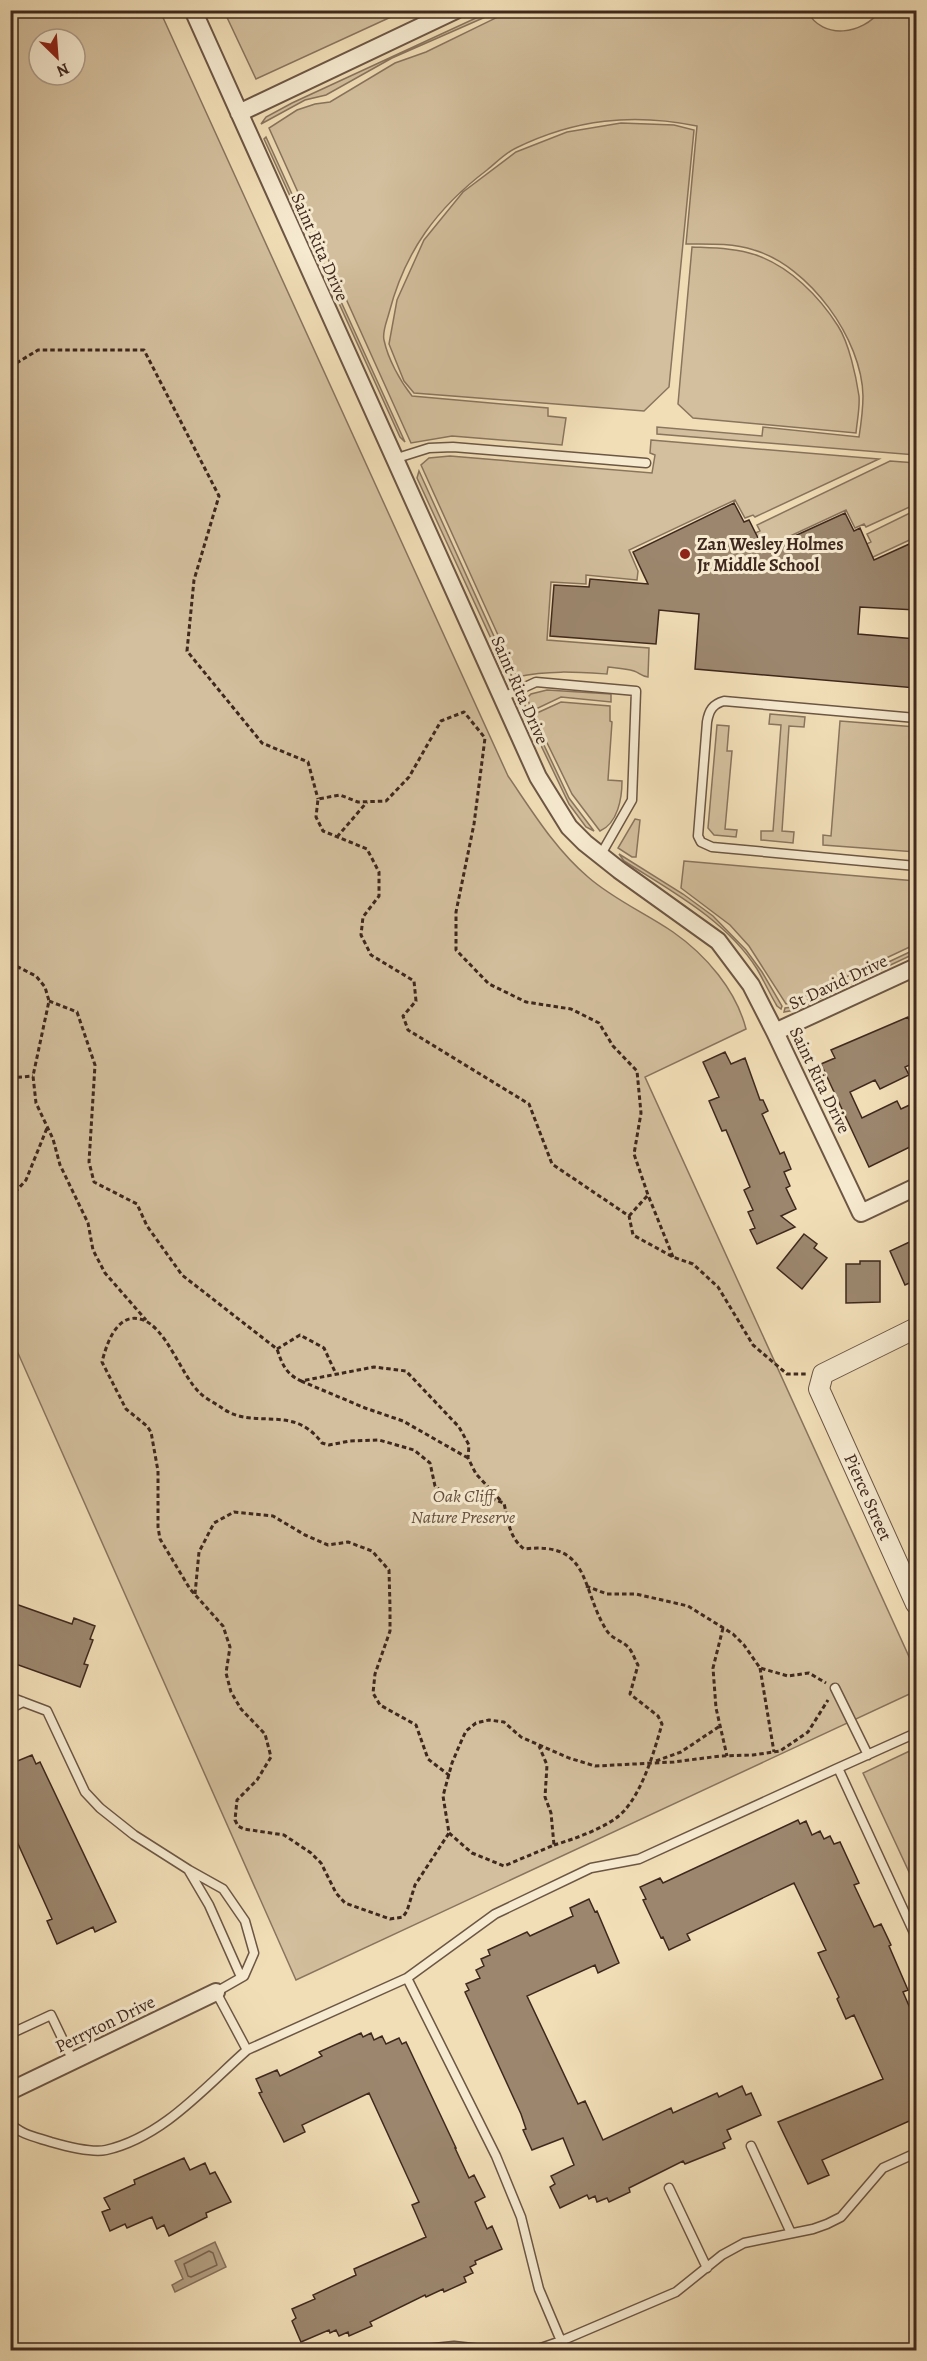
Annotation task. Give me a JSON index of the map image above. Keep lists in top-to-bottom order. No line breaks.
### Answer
{"streets":{"street":["Saint Rita Drive","St David Drive","Pierce Street","Perryton Drive"]},"crossings":[["Saint Rita Drive","St David Drive"]],"parks":["Oak Cliff Nature Preserve"],"places":["Zan Wesley Holmes Jr Middle School"],"north":"bottom right"}
